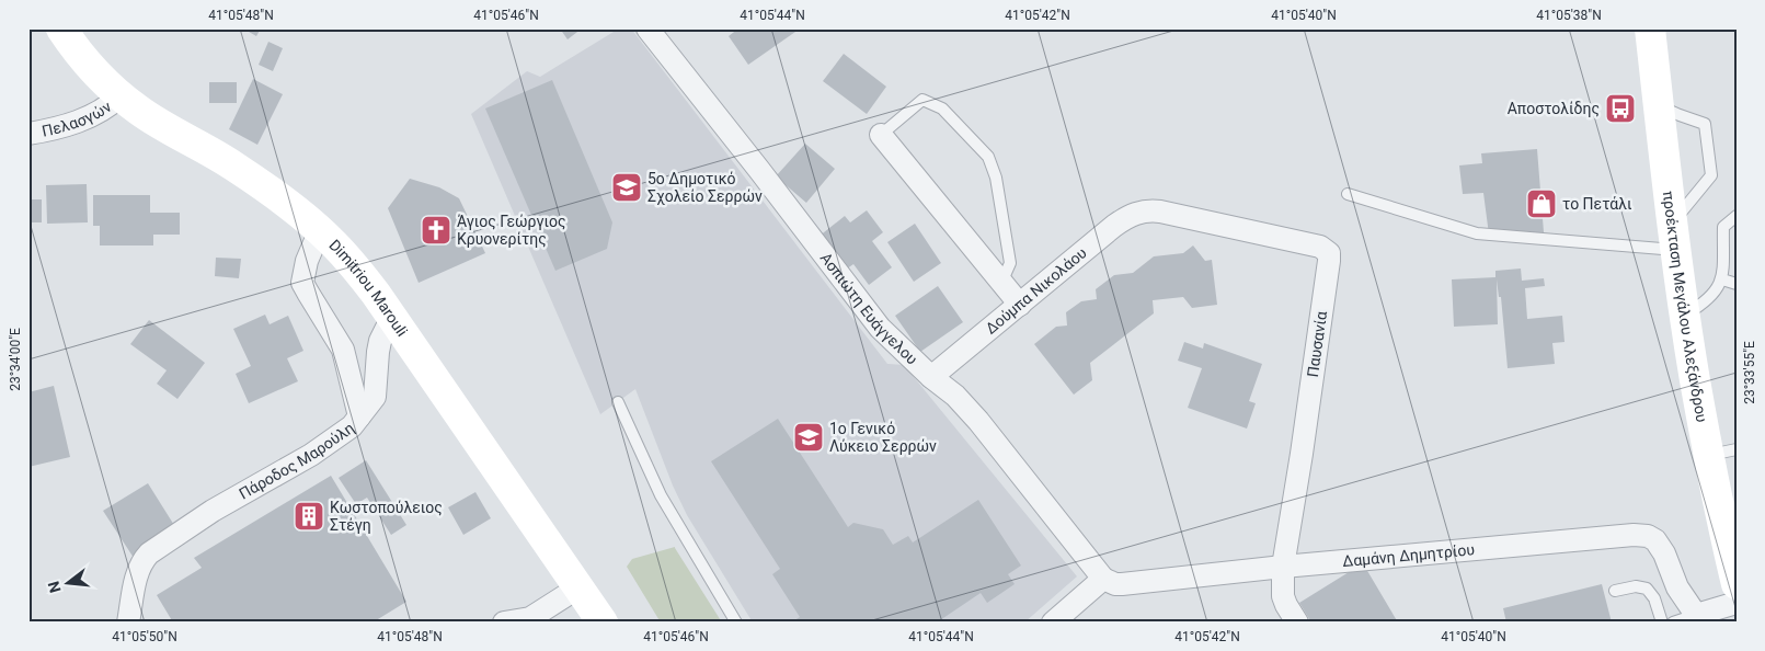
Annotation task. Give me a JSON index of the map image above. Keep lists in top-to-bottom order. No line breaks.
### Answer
{"streets":{"main road":["Dimitriou Marouli","προέκταση Μεγάλου Αλεξάνδρου"],"street":["Πελασγών","Δούμπα Νικολάου","Ασπιώτη Ευάγγελου","Παυσανία","Πάροδος Μαρούλη","Δαμάνη Δημητρίου"]},"crossings":[["Πελασγών","Dimitriou Marouli"],["Dimitriou Marouli","Πάροδος Μαρούλη"],["Δούμπα Νικολάου","Ασπιώτη Ευάγγελου"],["Δούμπα Νικολάου","Παυσανία"],["Ασπιώτη Ευάγγελου","Δαμάνη Δημητρίου"],["Παυσανία","Δαμάνη Δημητρίου"]],"places":{"bus stop":["Αποστολίδης"],"school or university":["5ο Δημοτικό Σχολείο Σερρών","1ο Γενικό Λύκειο Σερρών"],"shop":["το Πετάλι"],"church":["Άγιος Γεώργιος Κρυονερίτης"],"building":["Κωστοπούλειος Στέγη"]},"north":"left","coordinates":["41°05'48\"N","41°05'46\"N","41°05'44\"N","41°05'42\"N","41°05'40\"N","41°05'38\"N","23°34'00\"E","23°33'55\"E","41°05'50\"N"]}
